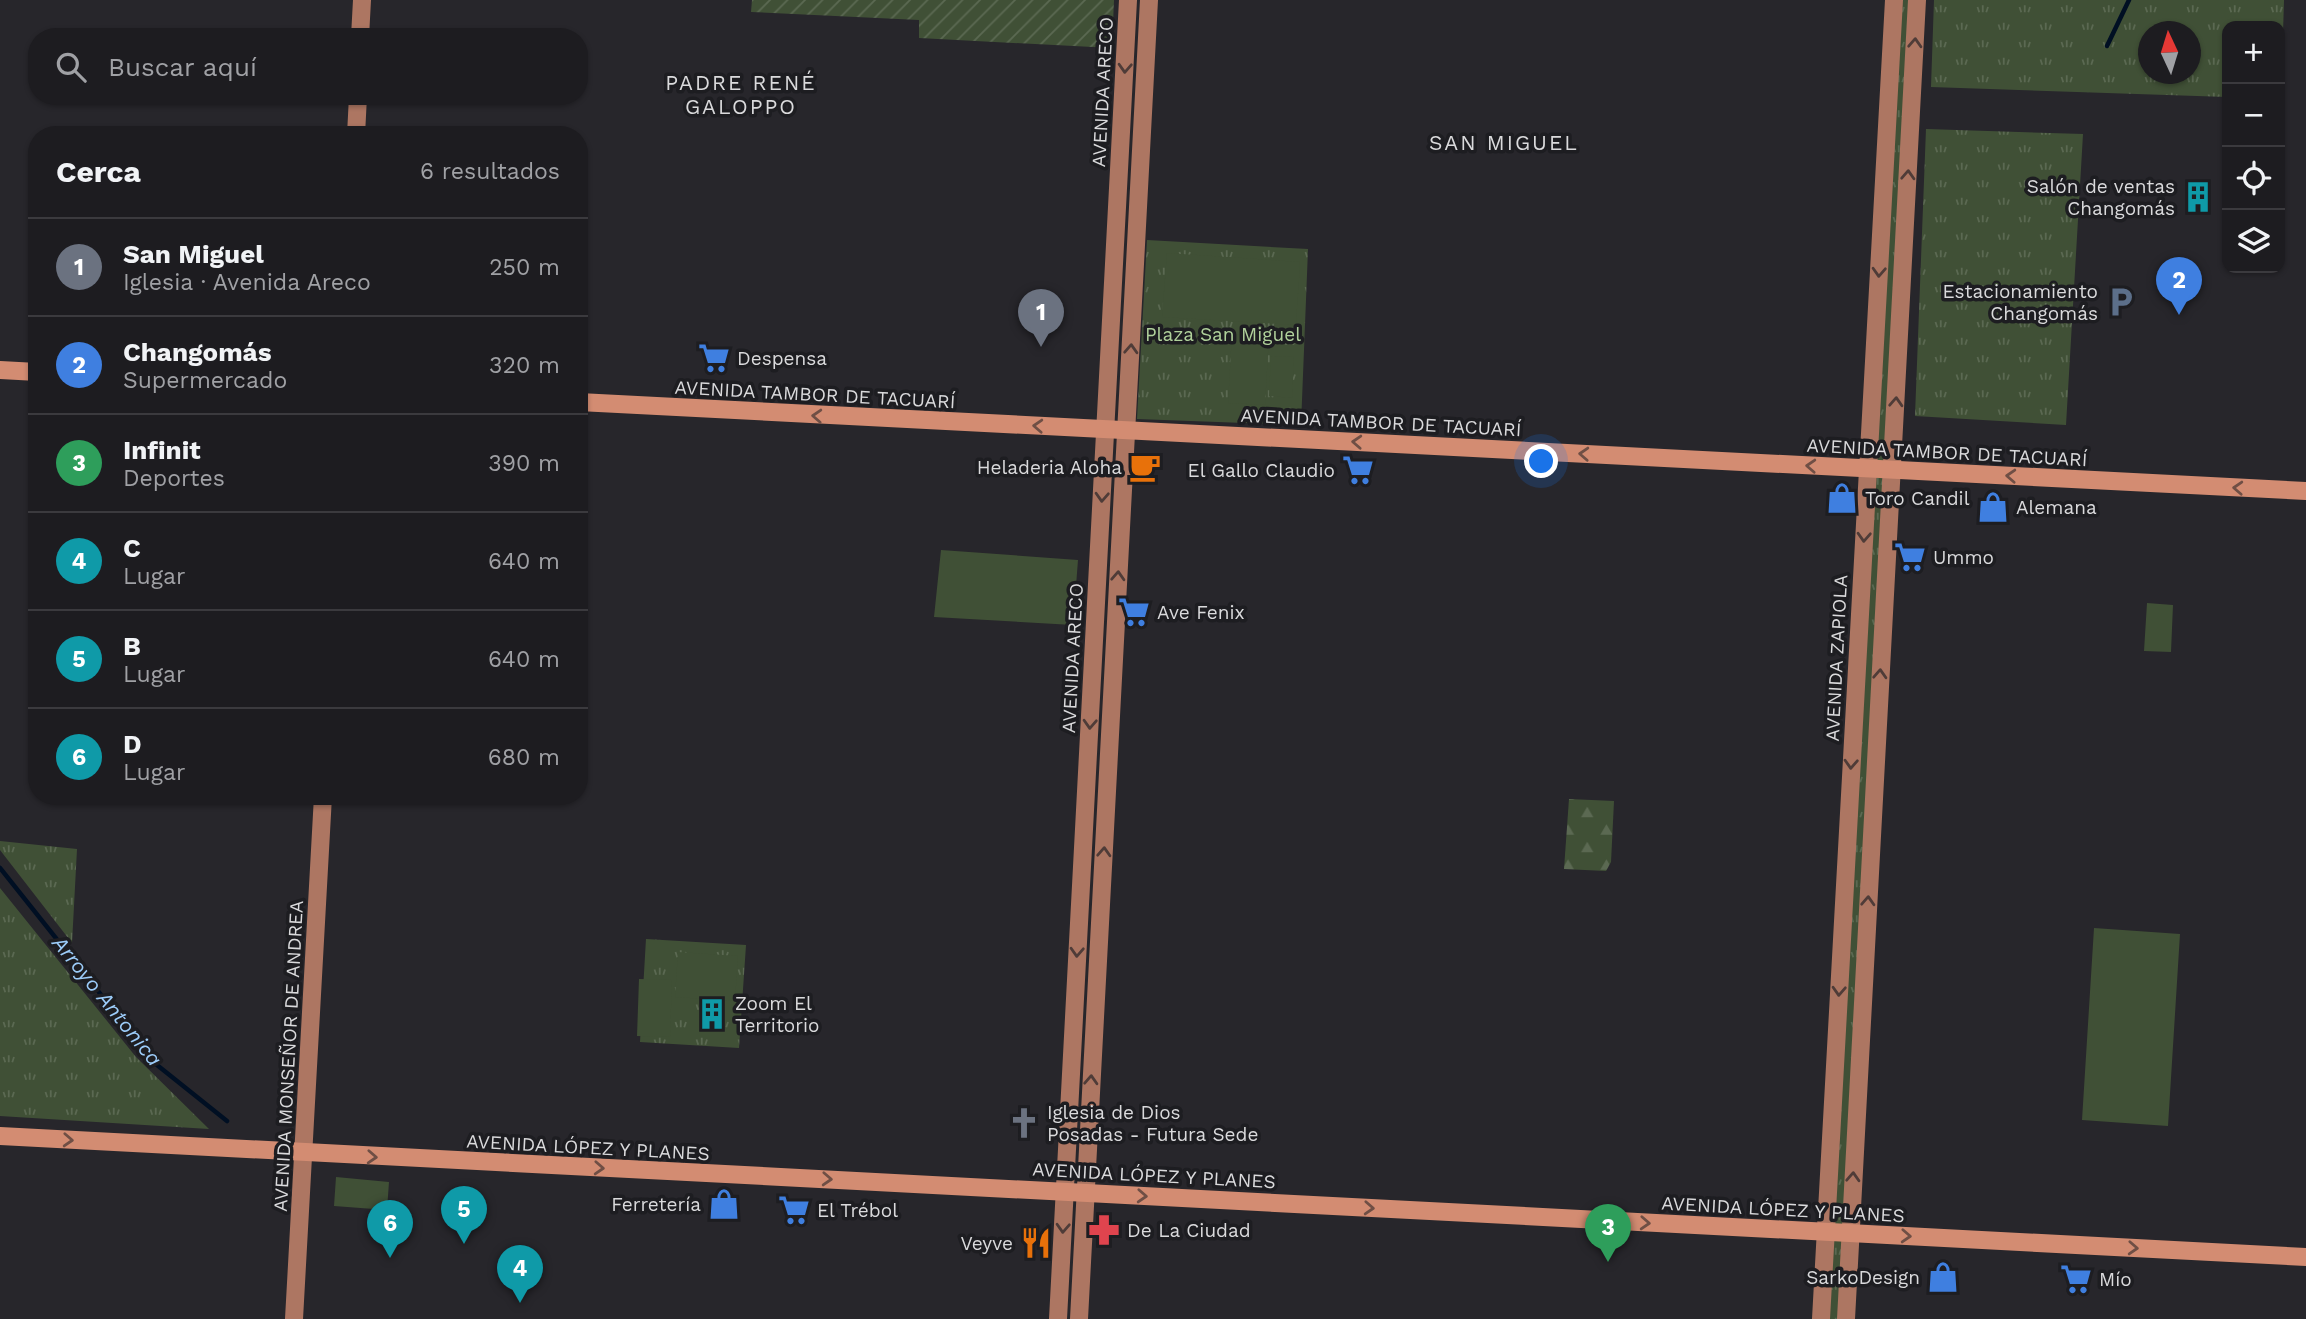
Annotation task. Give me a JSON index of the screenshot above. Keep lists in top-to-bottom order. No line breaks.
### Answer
{"streets":{"main road":["AVENIDA ARECO","AVENIDA TAMBOR DE TACUARÍ","AVENIDA ZAPIOLA","AVENIDA MONSEÑOR DE ANDREA","AVENIDA LÓPEZ Y PLANES"]},"crossings":[["AVENIDA ARECO","AVENIDA TAMBOR DE TACUARÍ"],["AVENIDA ARECO","AVENIDA LÓPEZ Y PLANES"],["AVENIDA TAMBOR DE TACUARÍ","AVENIDA ZAPIOLA"],["AVENIDA ZAPIOLA","AVENIDA LÓPEZ Y PLANES"],["AVENIDA MONSEÑOR DE ANDREA","AVENIDA LÓPEZ Y PLANES"]],"one_way":["AVENIDA TAMBOR DE TACUARÍ","AVENIDA LÓPEZ Y PLANES"],"districts":["PADRE RENÉ GALOPPO","SAN MIGUEL"],"water":["Arroyo Antonica"],"parks":["Plaza San Miguel"],"places":{"building":["Salón de ventas Changomás","Zoom El Territorio"],"parking":["Estacionamiento Changomás"],"supermarket":["Despensa","El Gallo Claudio","Ummo","Ave Fenix","El Trébol","Mío"],"cafe":["Heladeria Aloha"],"shop":["Toro Candil","Alemana","Ferretería","SarkoDesign"],"church":["Iglesia de Dios Posadas - Futura Sede"],"pharmacy":["De La Ciudad"],"restaurant":["Veyve"]},"north":"top","page":{"map_buttons":["+","−"],"search":"Buscar aquí","heading":["Cerca","6 resultados"],"list":[{"mark":"1","name":"San Miguel","note":"Iglesia · Avenida Areco","value":"250 m"},{"mark":"2","name":"Changomás","note":"Supermercado","value":"320 m"},{"mark":"3","name":"Infinit","note":"Deportes","value":"390 m"},{"mark":"4","name":"C","note":"Lugar","value":"640 m"},{"mark":"5","name":"B","note":"Lugar","value":"640 m"},{"mark":"6","name":"D","note":"Lugar","value":"680 m"}],"pins":["2","1","5","6","3","4"]}}
